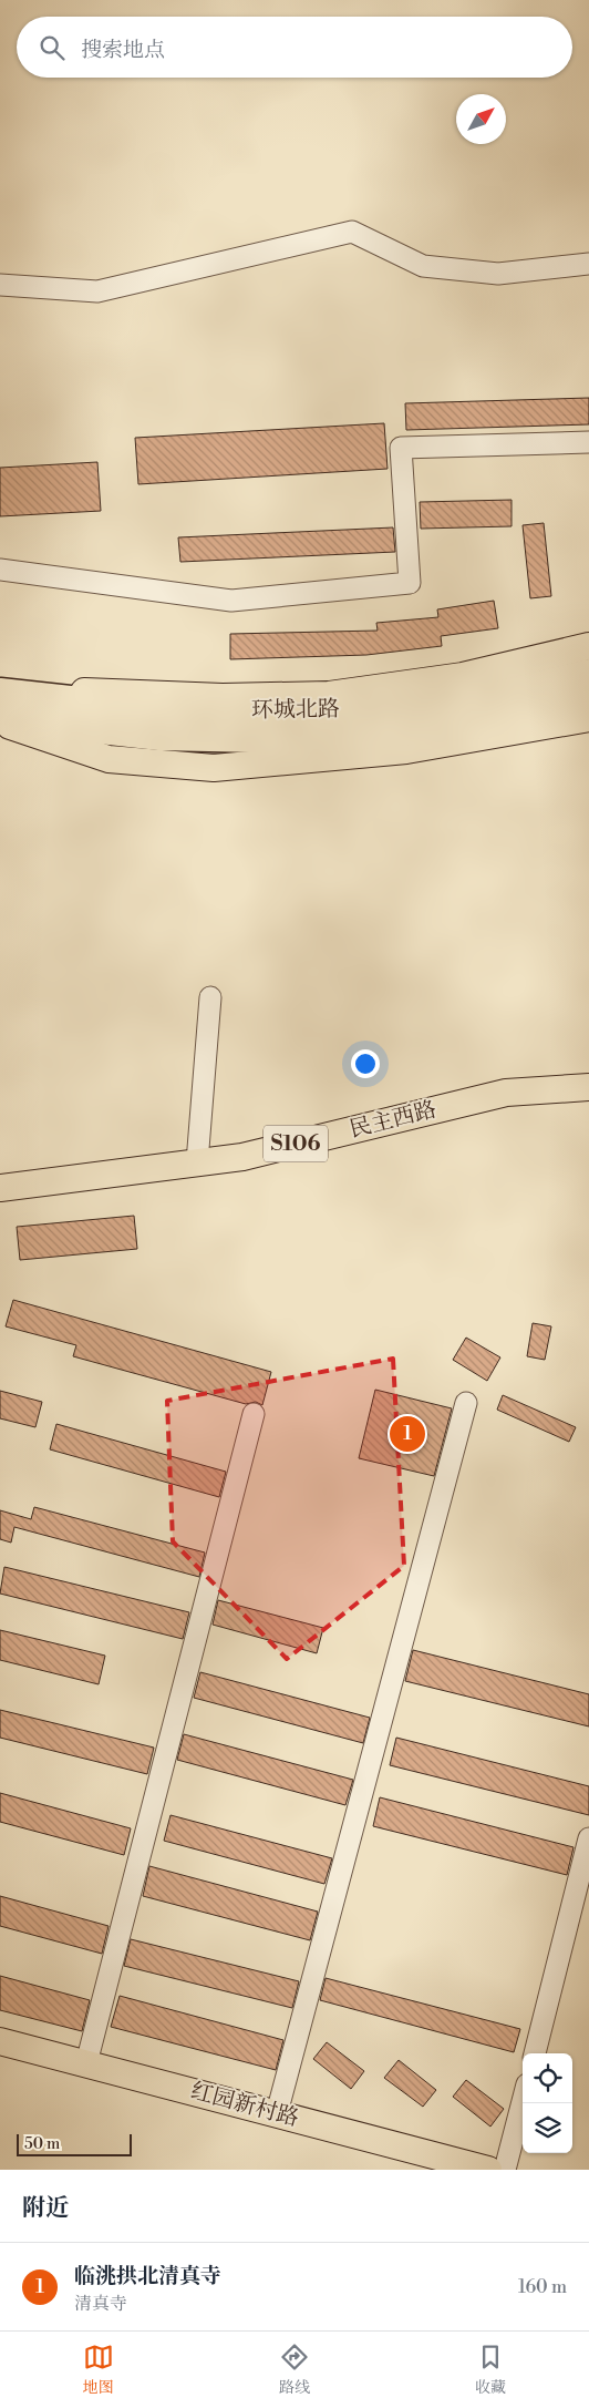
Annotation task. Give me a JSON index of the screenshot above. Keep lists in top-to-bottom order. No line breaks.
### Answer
{"streets":{"highway":["环城北路"],"main road":["民主西路","S106","红园新村路"]},"scale_bar":"50 m","north":"top right","page":{"search":"搜索地点","pins":"1","scale":"50 m","heading":"附近","list":[{"mark":"1","name":"临洮拱北清真寺","note":"清真寺","value":"160 m"}],"nav":["地图","路线","收藏"]}}
